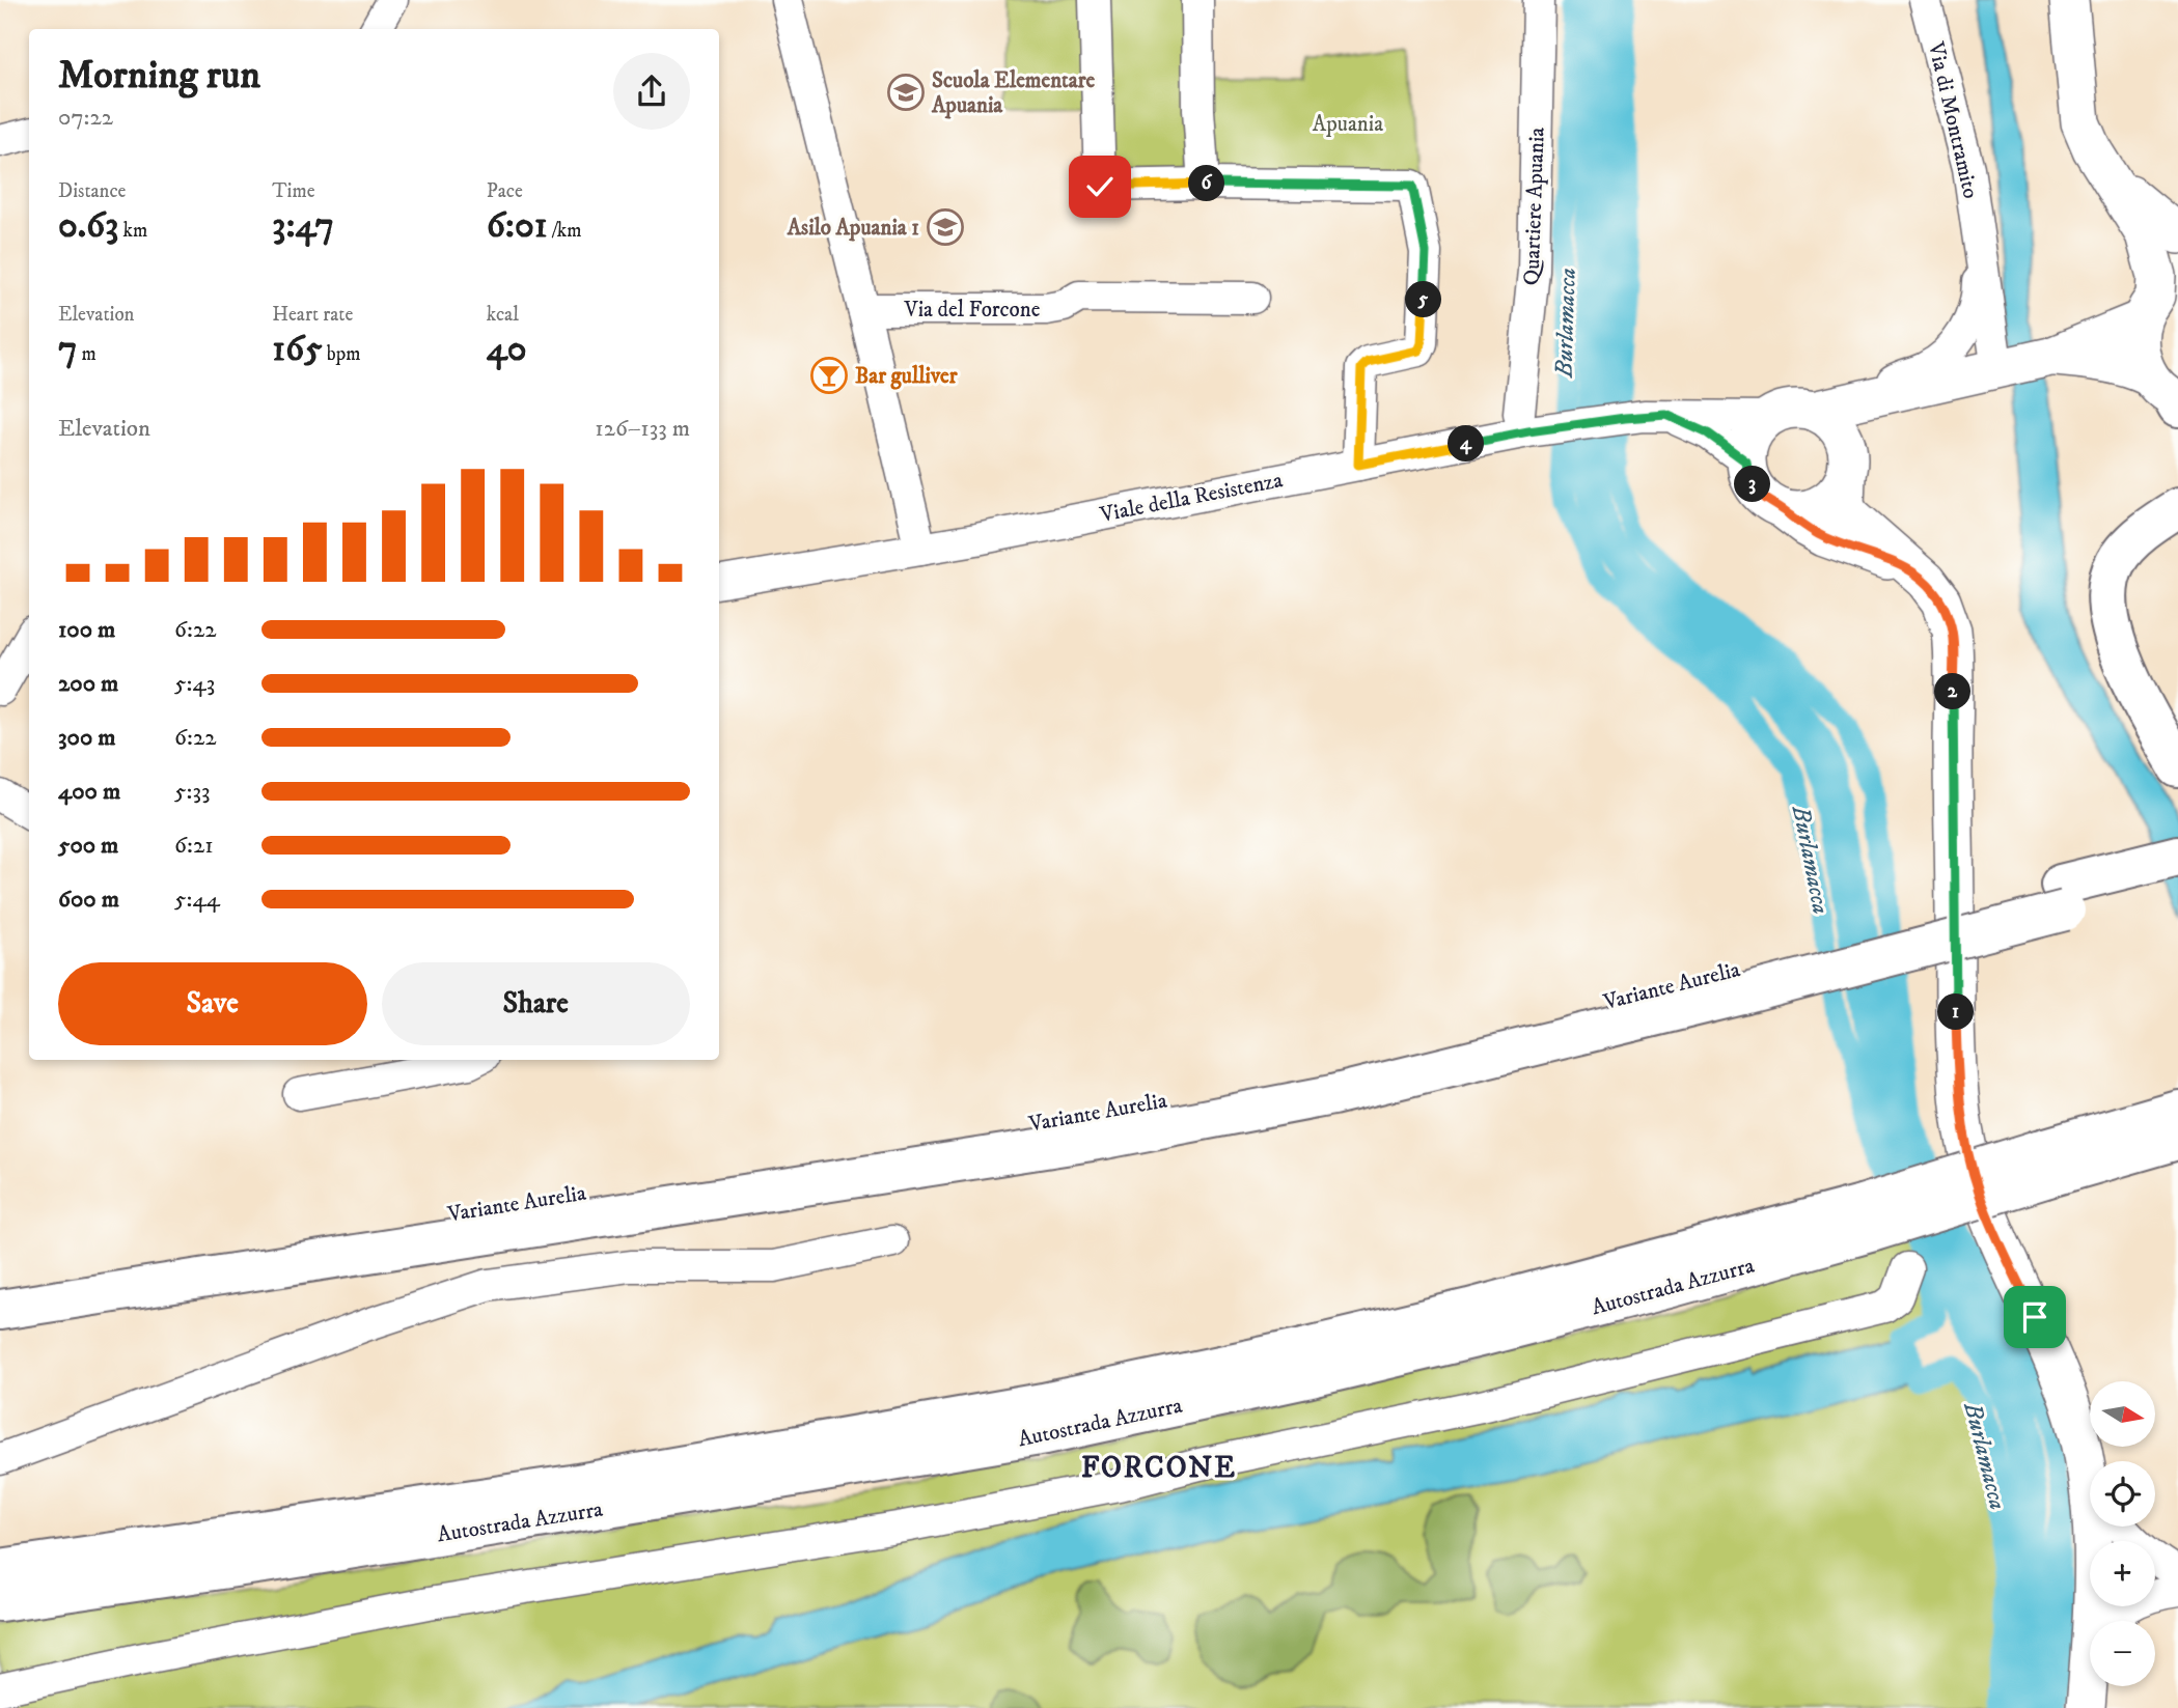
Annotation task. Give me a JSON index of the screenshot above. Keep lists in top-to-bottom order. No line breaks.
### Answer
{"streets":{"highway":["Variante Aurelia","Autostrada Azzurra"],"street":["Via di Montramito","Quartiere Apuania","Via del Forcone","Viale della Resistenza"]},"crossings":[["Quartiere Apuania","Viale della Resistenza"]],"districts":["FORCONE"],"water":["Burlamacca"],"parks":["Apuania"],"places":{"school or university":["Scuola Elementare Apuania","Asilo Apuania 1"],"bar":["Bar gulliver"]},"north":"right","page":{"heading":["Morning run","07:22"],"stats":[["Distance","0.63 km"],["Time","3:47"],["Pace","6:01 /km"],["Elevation","7 m"],["Heart rate","165 bpm"],["kcal","40"]],"pins":["6","5","4","3","2","1"],"chart":["Elevation","126–133 m"],"list":[{"name":"100 m","note":"6:22"},{"name":"200 m","note":"5:43"},{"name":"300 m","note":"6:22"},{"name":"400 m","note":"5:33"},{"name":"500 m","note":"6:21"},{"name":"600 m","note":"5:44"}],"buttons":["Save","Share"],"map_buttons":["+","−"]}}
